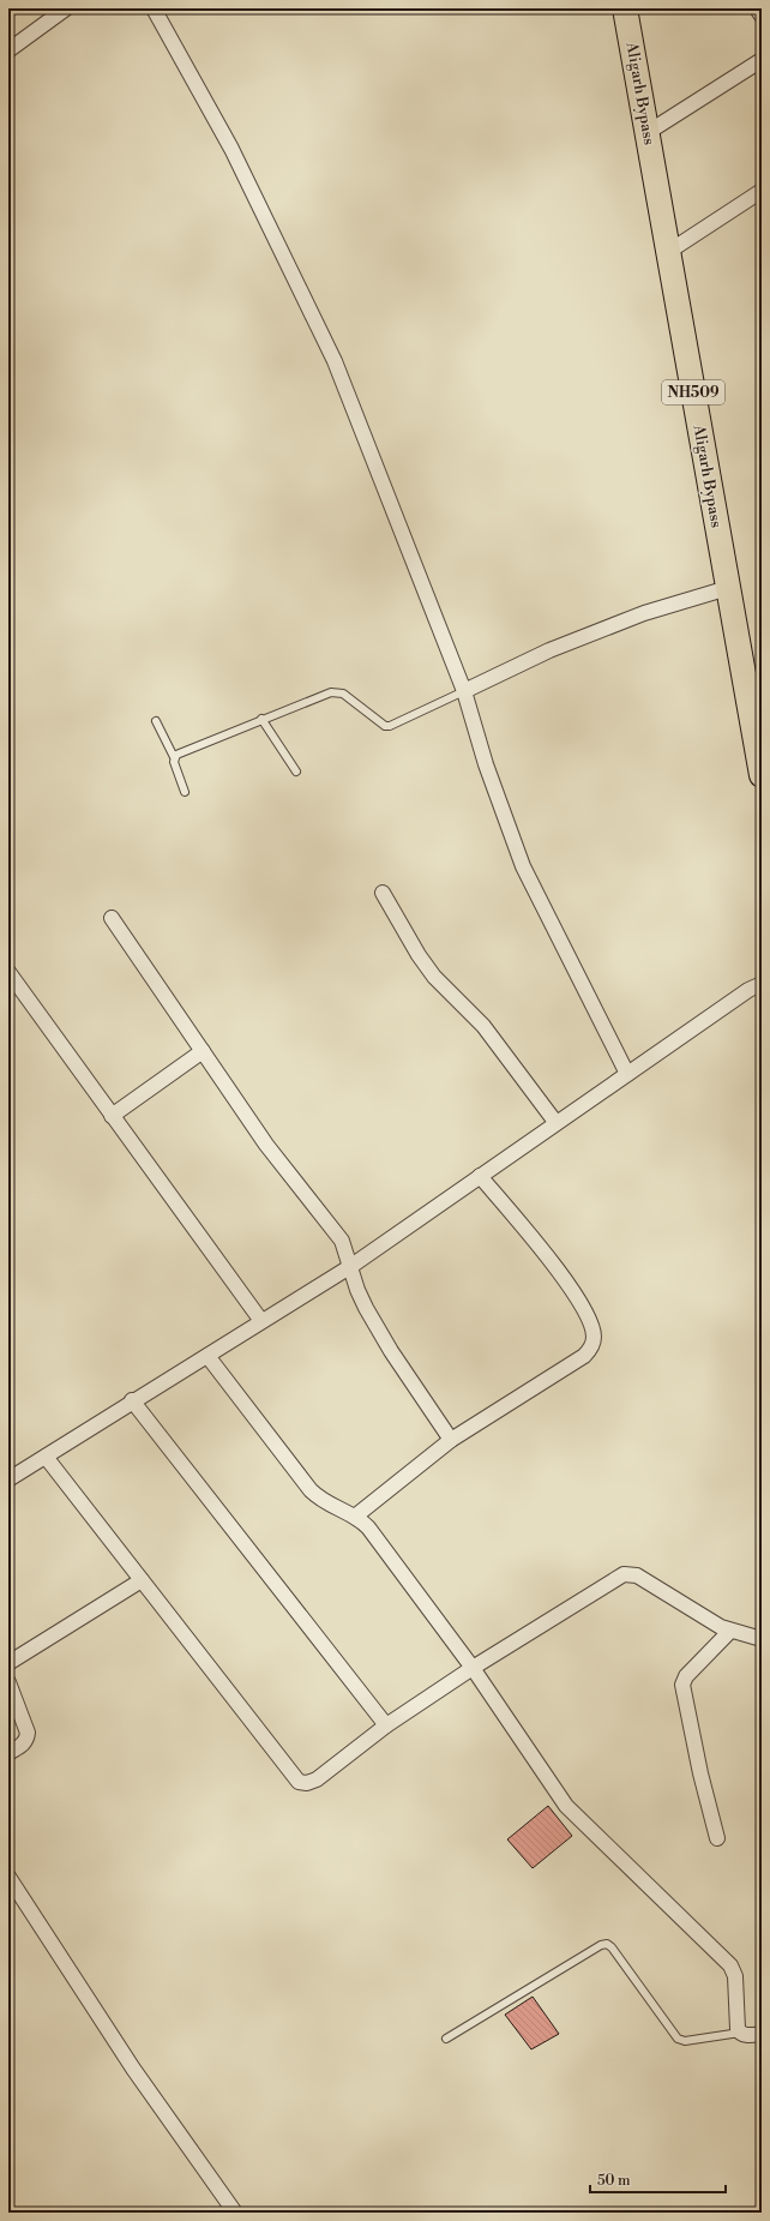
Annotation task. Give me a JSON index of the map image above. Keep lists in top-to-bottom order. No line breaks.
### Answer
{"streets":{"highway":["Aligarh Bypass","NH509"]},"scale_bar":"50 m"}
